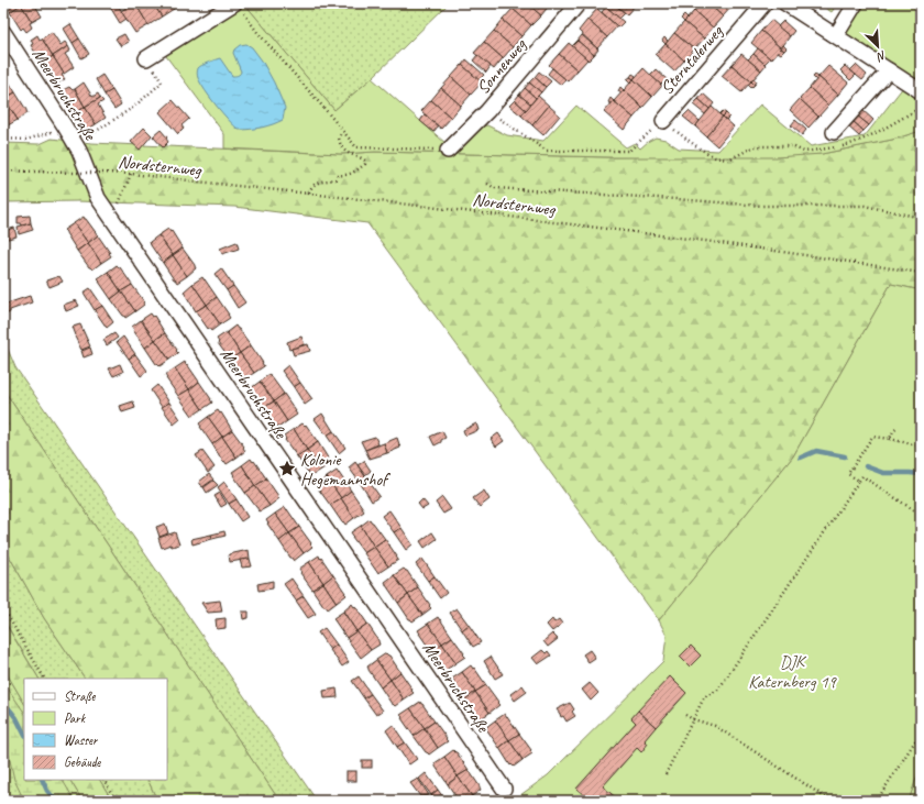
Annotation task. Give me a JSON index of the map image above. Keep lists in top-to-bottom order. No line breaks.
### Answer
{"streets":{"street":["Sterntalerweg","Sonnenweg","Meerbruchstraße"],"path":["Nordsternweg"]},"parks":["DJK Katernberg 19"],"places":{"place":["Kolonie Hegemannshof"]},"legend":["Straße","Park","Wasser","Gebäude"],"north":"bottom right"}
